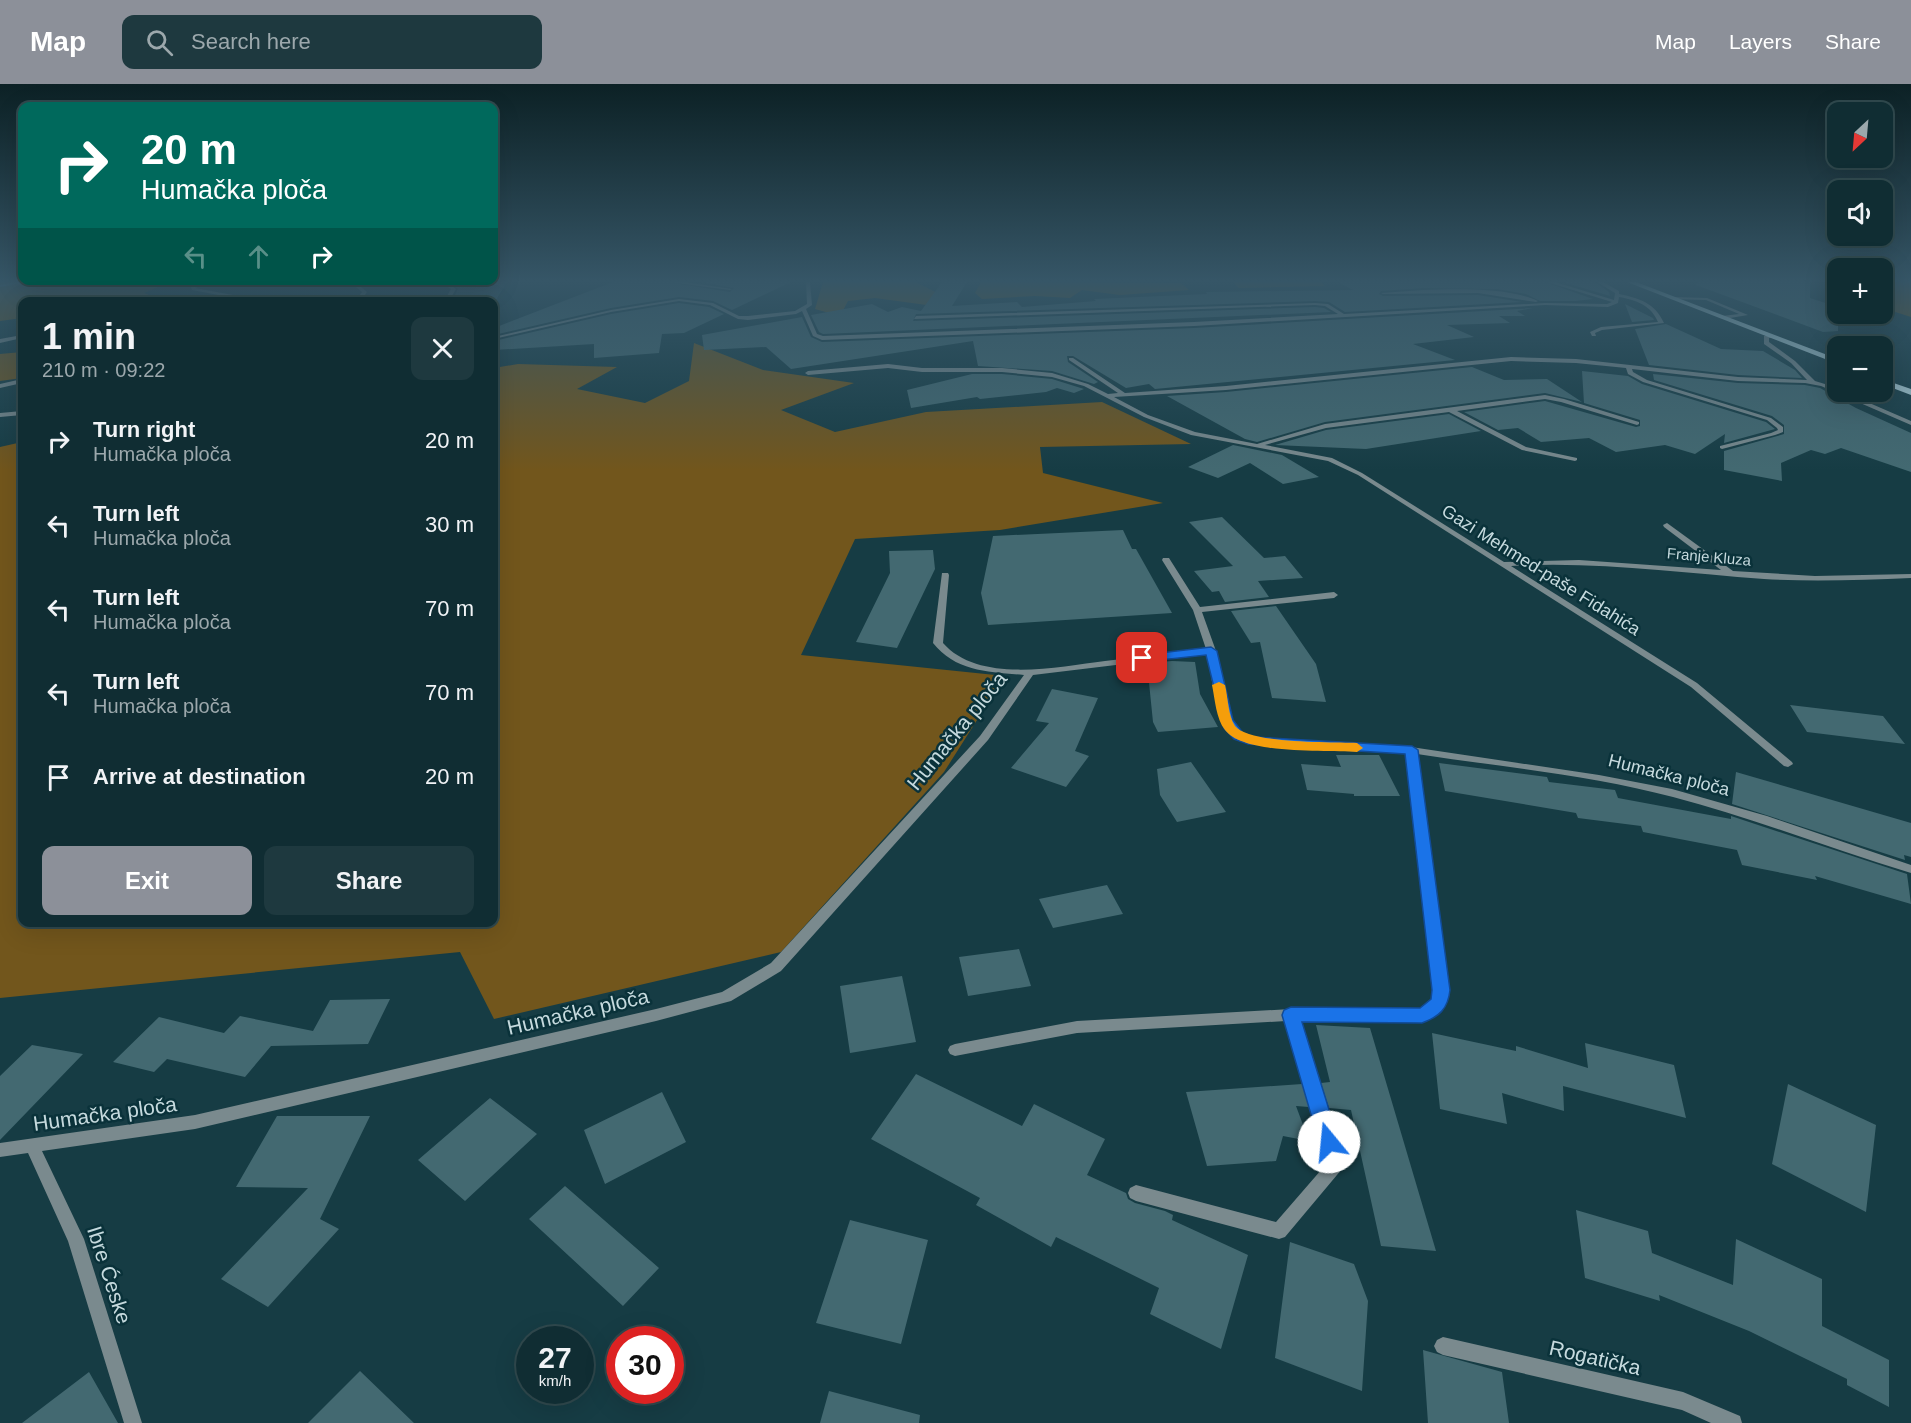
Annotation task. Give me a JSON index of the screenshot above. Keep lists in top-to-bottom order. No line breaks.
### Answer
{"streets":{"street":["Franje Kluza","Gazi Mehmed-paše Fidahića","Humačka ploča","Ibre Ćeske","Rogatička"]},"crossings":[["Franje Kluza","Gazi Mehmed-paše Fidahića"],["Humačka ploča","Ibre Ćeske"]],"north":"bottom left","page":{"header":"Map","search":"Search here","nav":["Map","Layers","Share"],"map_buttons":["+","−"],"turn":["20 m","Humačka ploča"],"heading":["1 min","210 m · 09:22"],"list":[{"name":"Turn right","note":"Humačka ploča","value":"20 m"},{"name":"Turn left","note":"Humačka ploča","value":"30 m"},{"name":"Turn left","note":"Humačka ploča","value":"70 m"},{"name":"Turn left","note":"Humačka ploča","value":"70 m"},{"name":"Arrive at destination","value":"20 m"}],"buttons":["Exit","Share"],"speed":"27 km/h","limit":"30"}}
